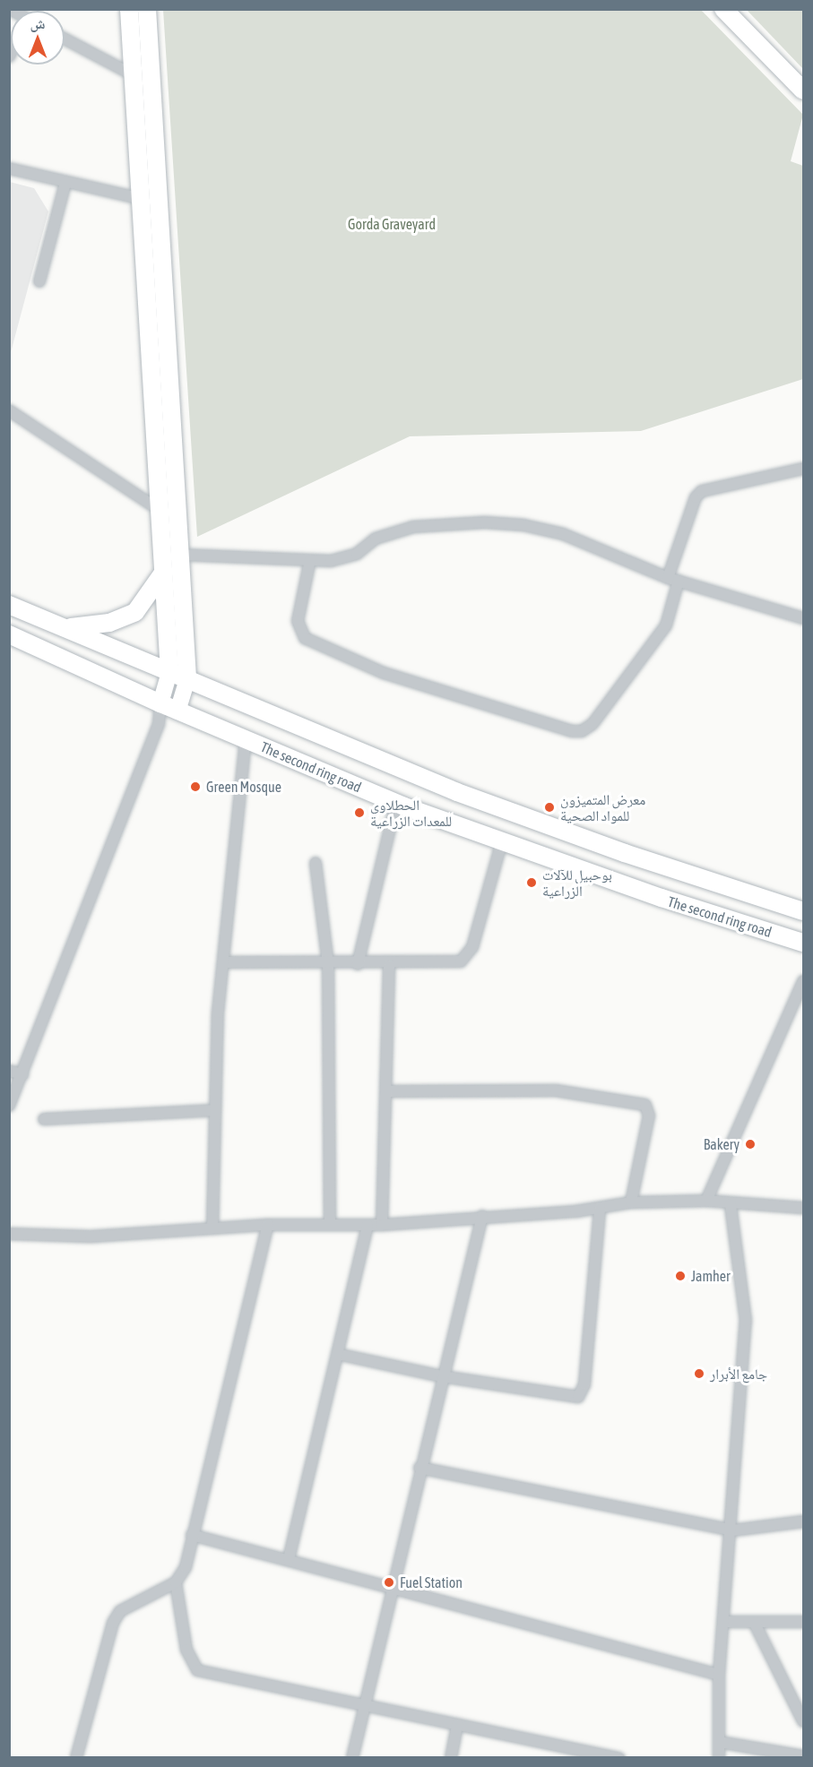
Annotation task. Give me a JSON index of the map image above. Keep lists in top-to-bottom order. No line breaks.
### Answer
{"streets":{"main road":["The second ring road"]},"parks":["Gorda Graveyard"],"places":["Green Mosque","معرض المتميزون للمواد الصحية","الحطلاوي للمعدات الزراعية","بوحبيل للآلات الزراعية","Bakery","Jamher","جامع الأبرار","Fuel Station"],"north":"top"}
